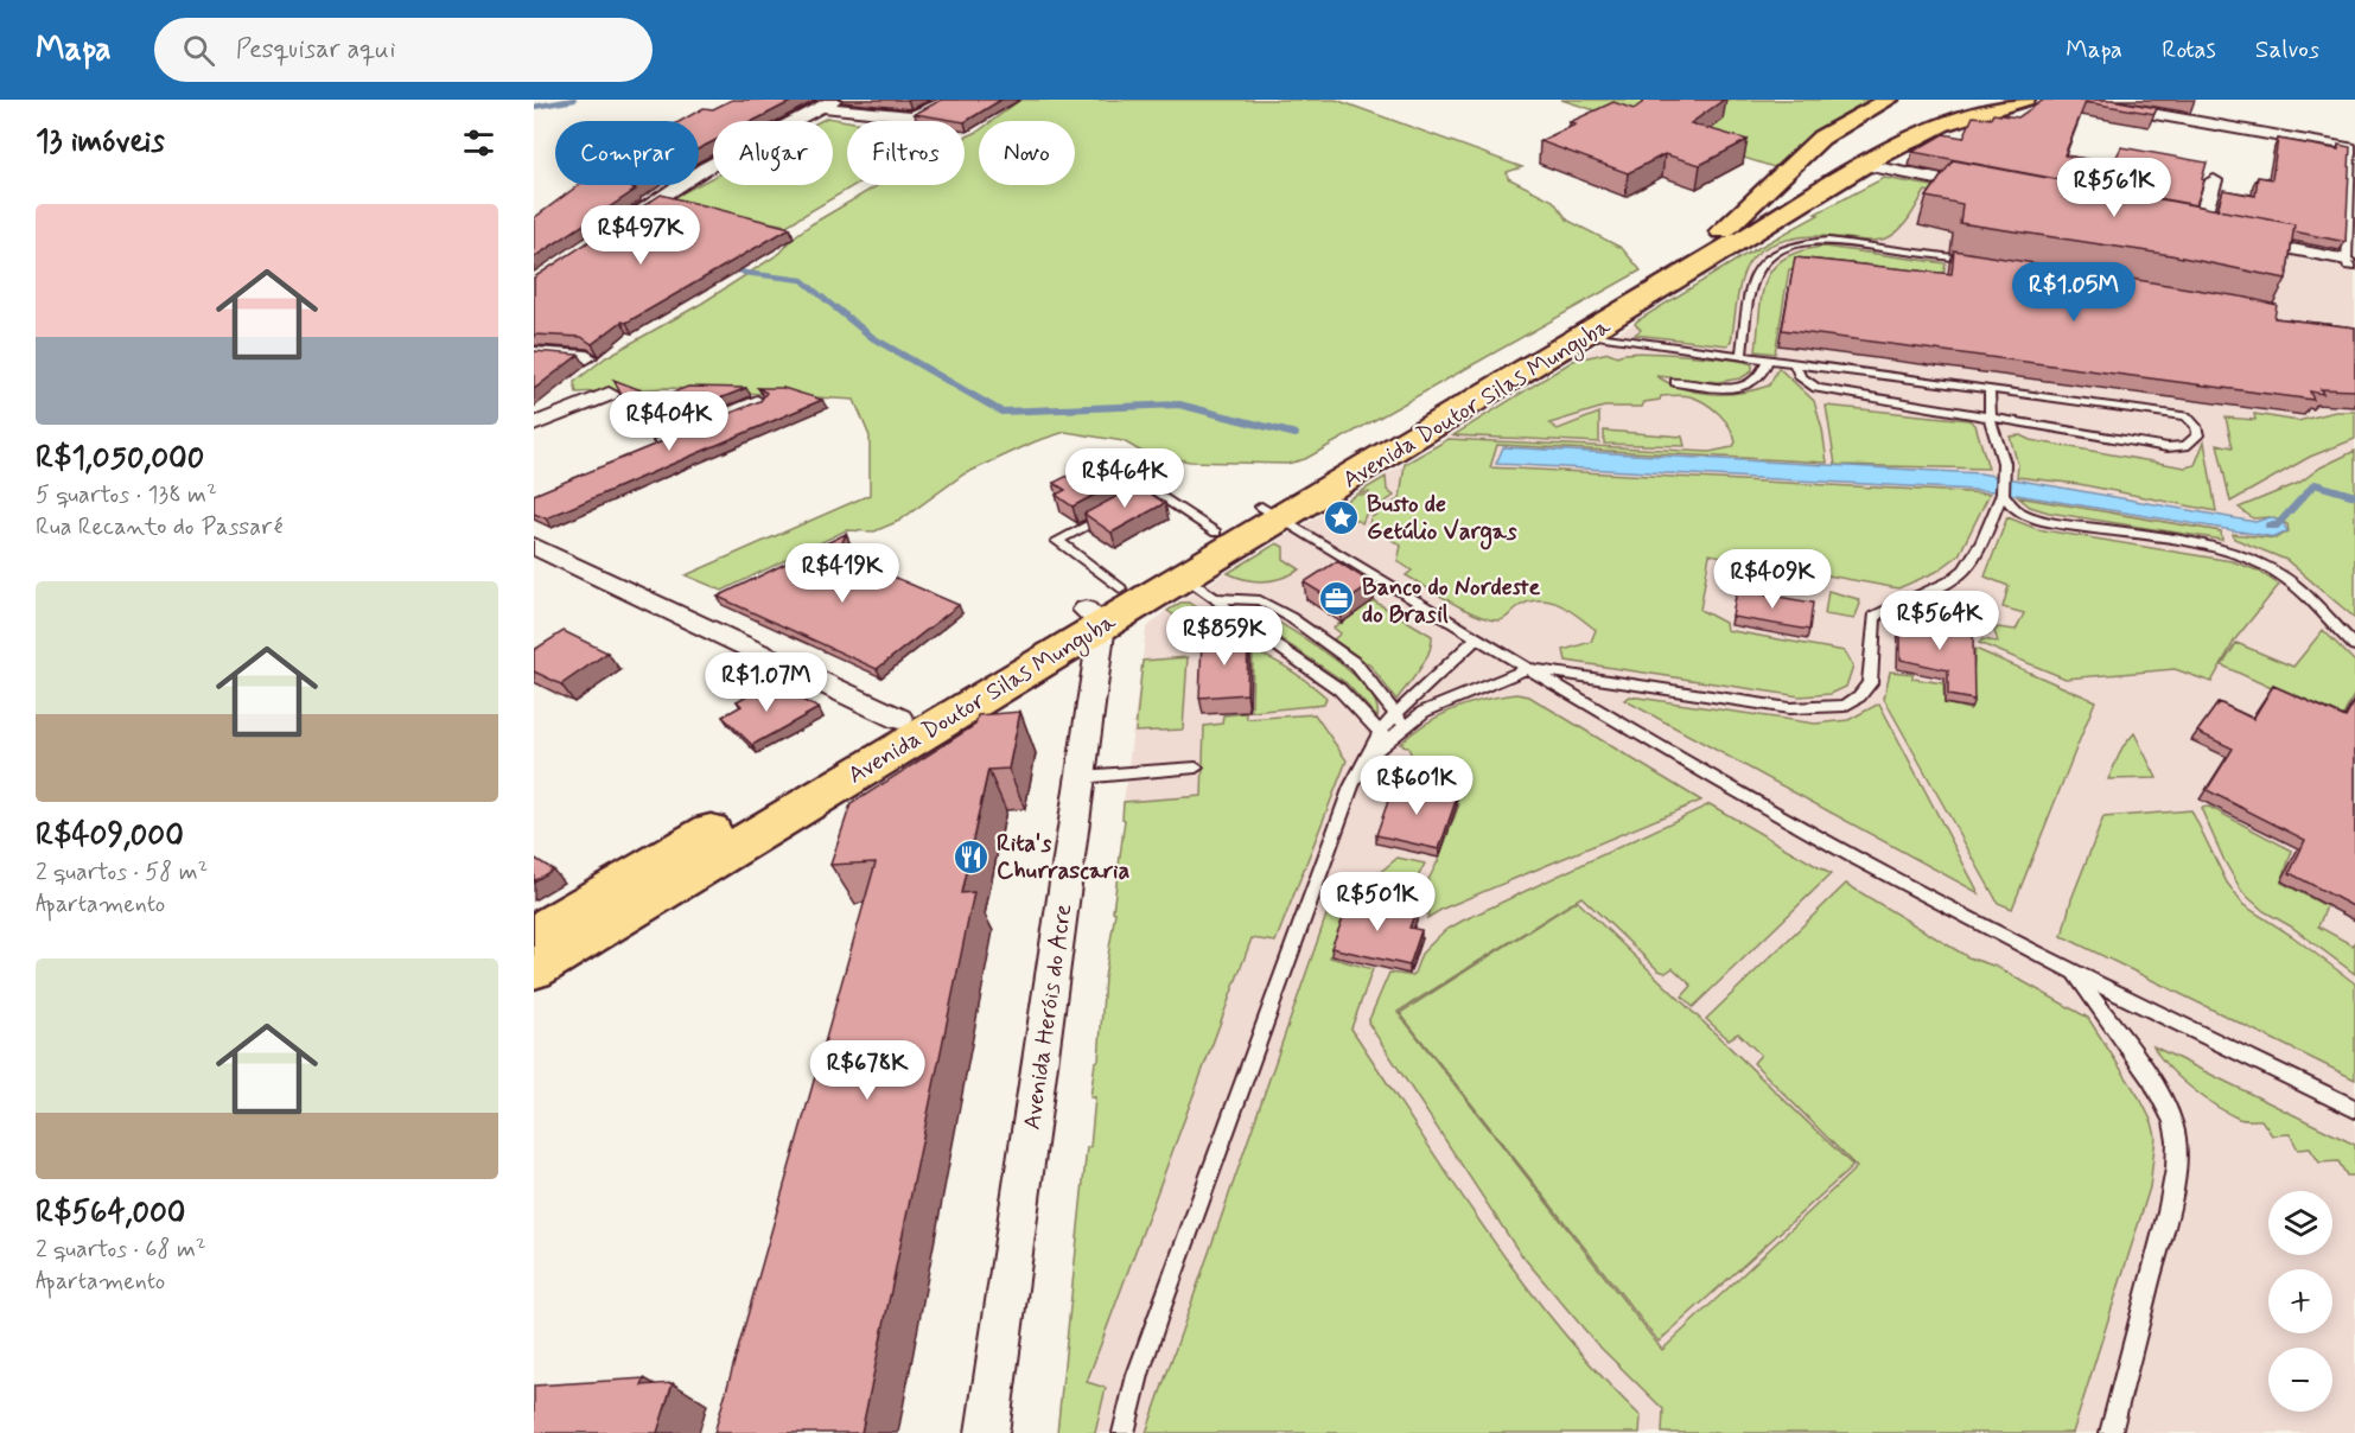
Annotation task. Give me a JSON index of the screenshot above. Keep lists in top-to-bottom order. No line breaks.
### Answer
{"streets":{"main road":["Avenida Doutor Silas Munguba"],"street":["Avenida Heróis do Acre"]},"crossings":[["Avenida Doutor Silas Munguba","Avenida Heróis do Acre"]],"places":{"place":["Busto de Getúlio Vargas"],"office":["Banco do Nordeste do Brasil"],"restaurant":["Rita's Churrascaria"]},"page":{"header":"Mapa","search":"Pesquisar aqui","nav":["Mapa","Rotas","Salvos"],"heading":"13 imóveis","chip":["Comprar","Alugar","Filtros","Novo"],"price":["R$561K","R$497K","R$1.05M","R$404K","R$464K","R$419K","R$409K","R$564K","R$859K","R$1.07M","R$601K","R$501K","R$678K"],"list":[{"name":"R$1,050,000","note":"5 quartos · 138 m² · Rua Recanto do Passaré"},{"name":"R$409,000","note":"2 quartos · 58 m² · Apartamento"},{"name":"R$564,000","note":"2 quartos · 68 m² · Apartamento"}],"map_buttons":["+","−"]}}
